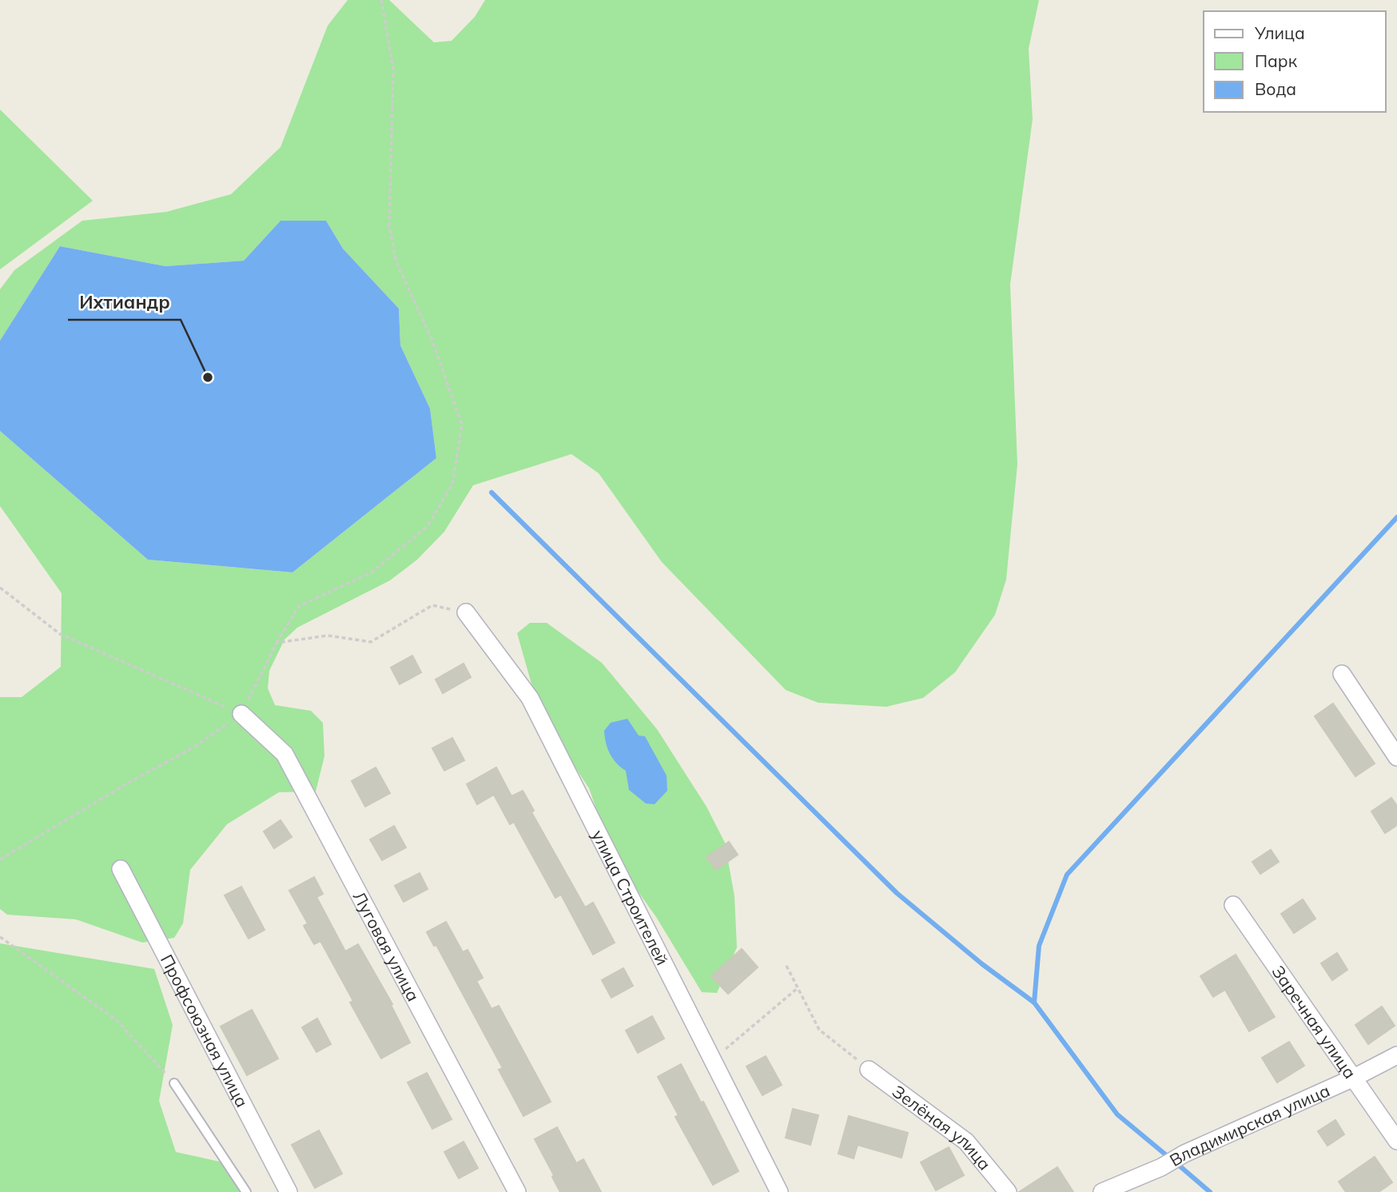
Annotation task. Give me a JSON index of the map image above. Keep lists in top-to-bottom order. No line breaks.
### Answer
{"streets":{"street":["улица Строителей","Луговая улица","Заречная улица","Профсоюзная улица","Владимирская улица","Зелёная улица"]},"crossings":[["Заречная улица","Владимирская улица"]],"places":["Ихтиандр"],"legend":["Улица","Парк","Вода"]}
